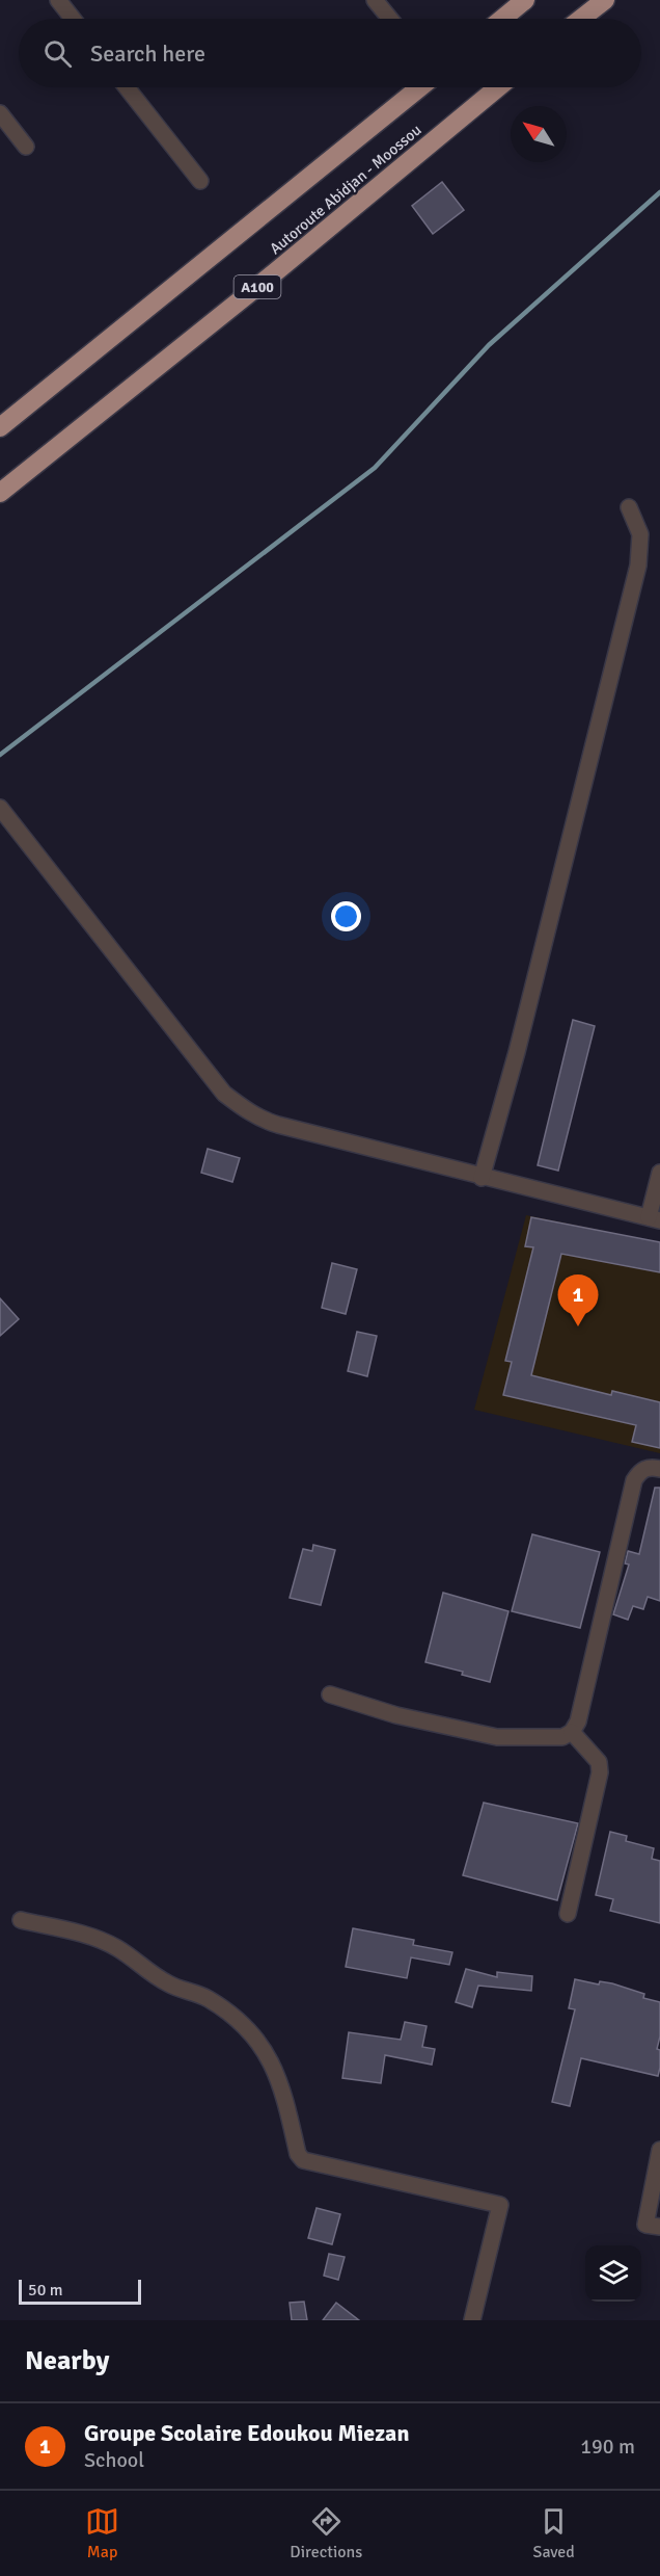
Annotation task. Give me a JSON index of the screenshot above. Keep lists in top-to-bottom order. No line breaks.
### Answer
{"streets":{"highway":["Autoroute Abidjan - Moossou","A100"]},"scale_bar":"50 m","north":"top left","page":{"search":"Search here","pins":"1","scale":"50 m","heading":"Nearby","list":[{"mark":"1","name":"Groupe Scolaire Edoukou Miezan","note":"School","value":"190 m"}],"nav":["Map","Directions","Saved"]}}
